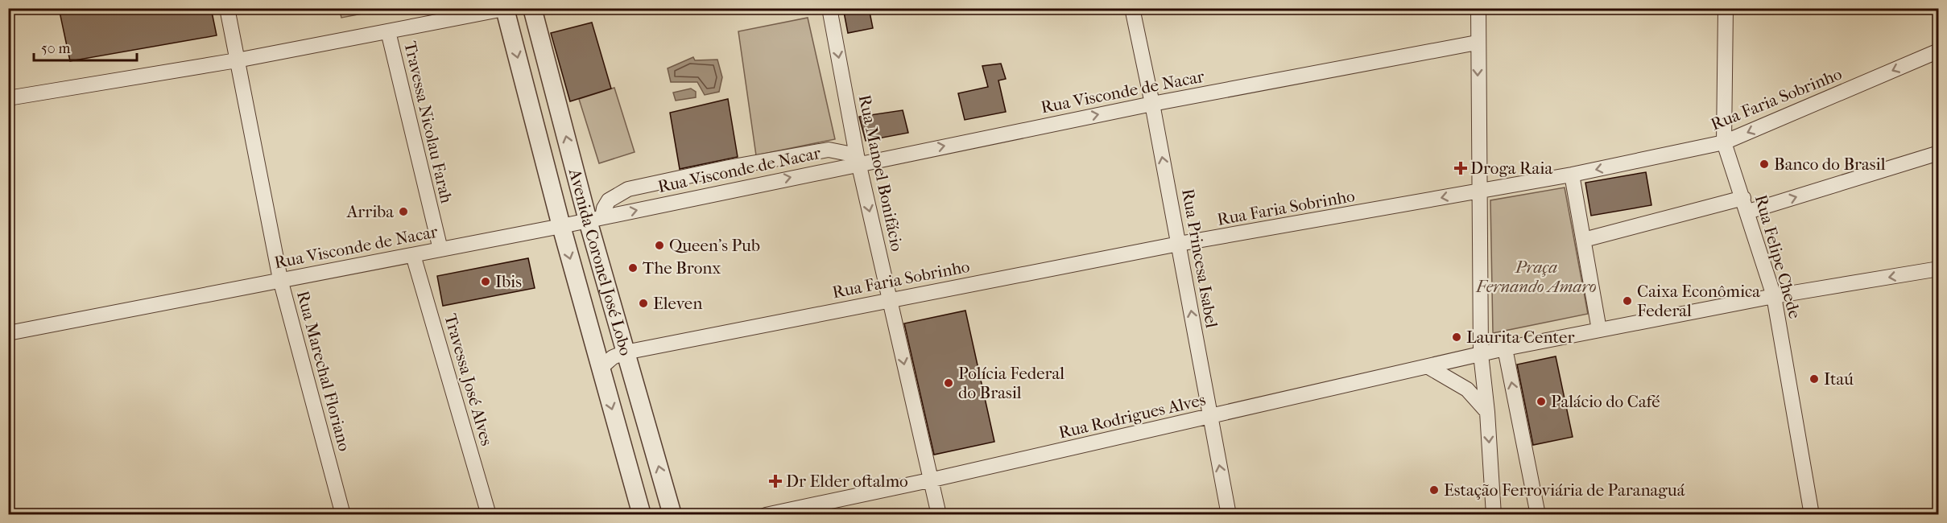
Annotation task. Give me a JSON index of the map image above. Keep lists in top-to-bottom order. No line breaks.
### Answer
{"streets":{"street":["Rua Visconde de Nacar","Rua Faria Sobrinho","Travessa Nicolau Farah","Rua Manoel Bonifácio","Rua Felipe Chede","Rua Princesa Isabel","Avenida Coronel José Lobo","Rua Marechal Floriano","Travessa José Alves","Rua Rodrigues Alves"]},"crossings":[["Rua Visconde de Nacar","Travessa Nicolau Farah"],["Rua Visconde de Nacar","Rua Manoel Bonifácio"],["Rua Visconde de Nacar","Rua Princesa Isabel"],["Rua Visconde de Nacar","Avenida Coronel José Lobo"],["Rua Visconde de Nacar","Rua Marechal Floriano"],["Rua Visconde de Nacar","Travessa José Alves"],["Rua Faria Sobrinho","Rua Manoel Bonifácio"],["Rua Faria Sobrinho","Rua Felipe Chede"],["Rua Faria Sobrinho","Rua Princesa Isabel"],["Rua Faria Sobrinho","Avenida Coronel José Lobo"],["Rua Manoel Bonifácio","Rua Rodrigues Alves"],["Rua Felipe Chede","Rua Rodrigues Alves"],["Rua Princesa Isabel","Rua Rodrigues Alves"]],"one_way":["Rua Manoel Bonifácio","Rua Princesa Isabel"],"parks":["Praça Fernando Amaro"],"places":{"other":["Banco do Brasil","Arriba","Queen's Pub","The Bronx","Ibis","Caixa Econômica Federal","Eleven","Laurita Center","Itaú","Polícia Federal do Brasil","Palácio do Café","Estação Ferroviária de Paranaguá"],"health":["Droga Raia","Dr Elder oftalmo"]},"scale_bar":"50 m"}
